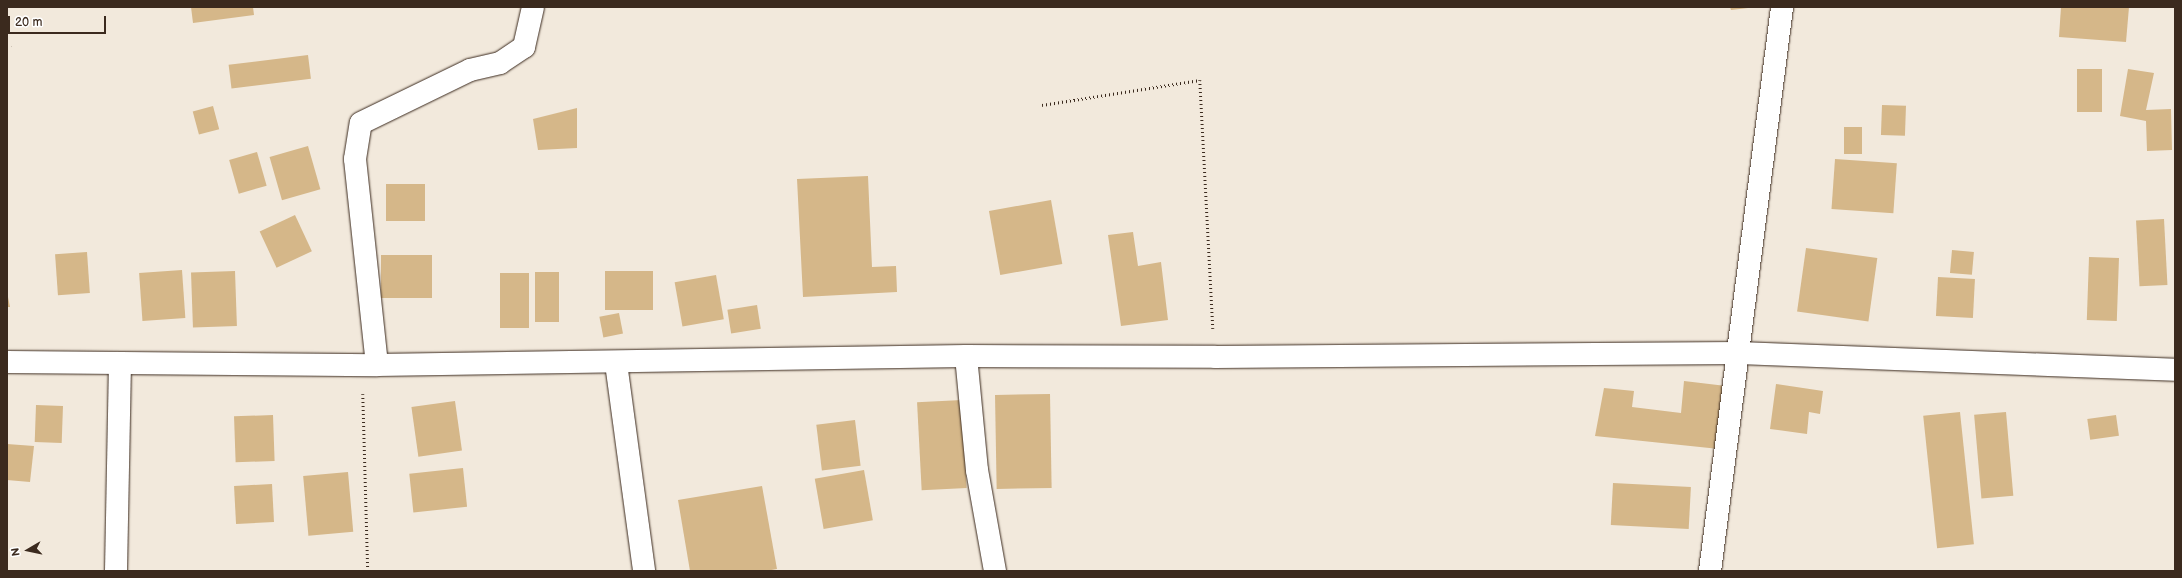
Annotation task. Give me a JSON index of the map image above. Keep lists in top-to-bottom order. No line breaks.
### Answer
{"scale_bar":"20 m","north":"left"}
